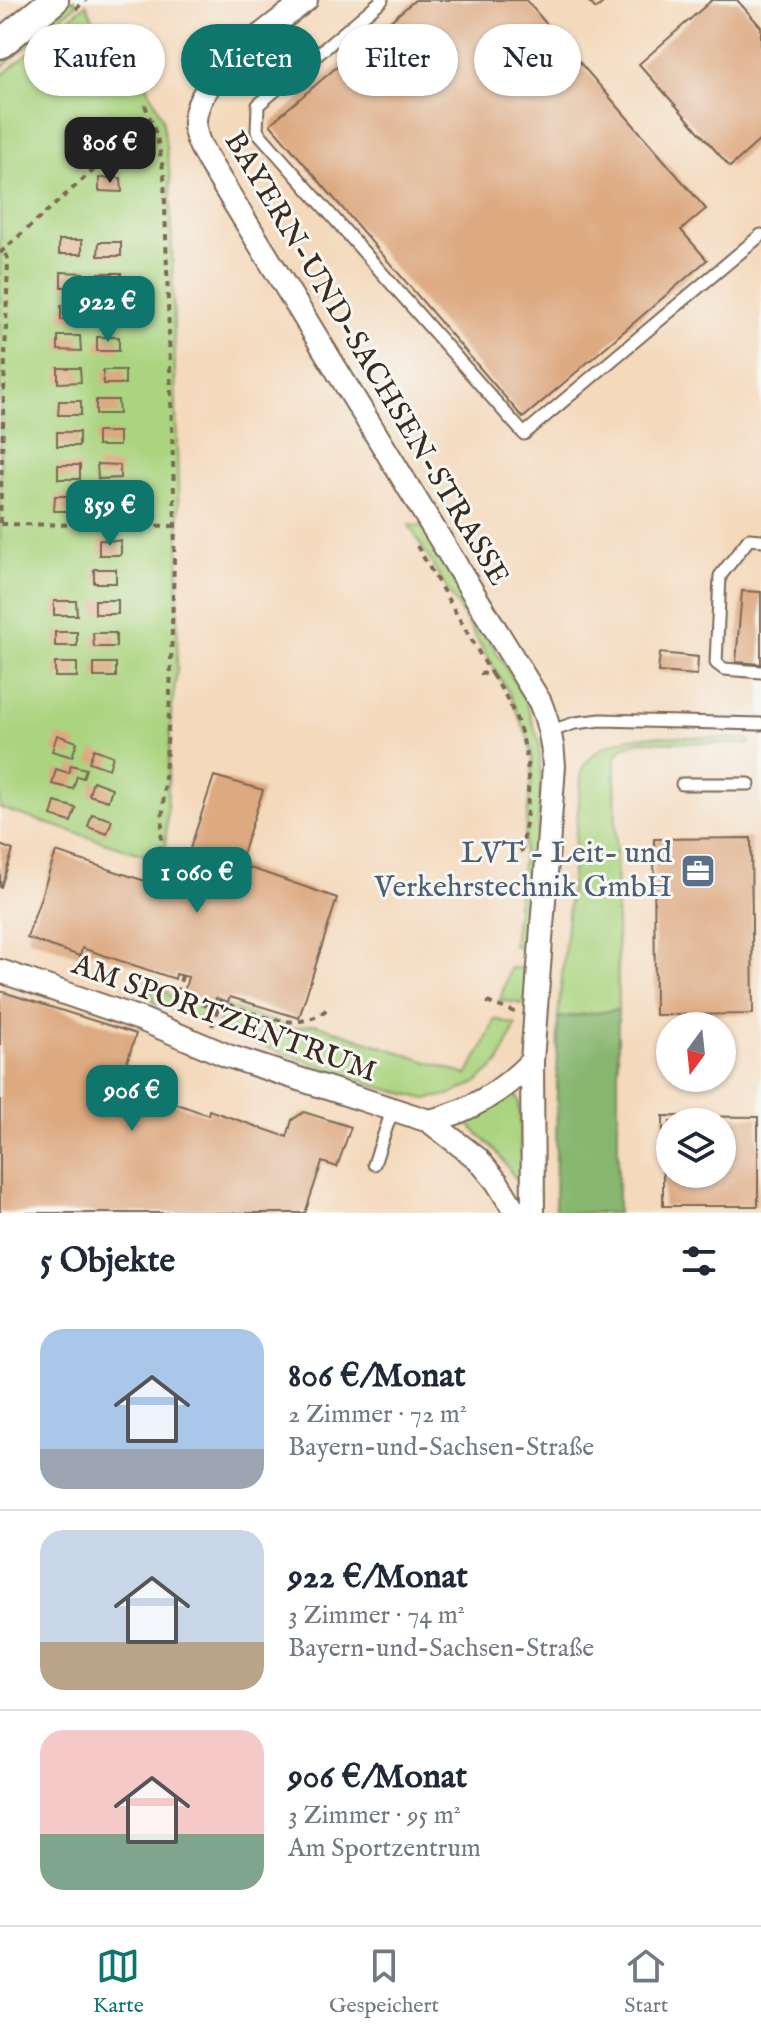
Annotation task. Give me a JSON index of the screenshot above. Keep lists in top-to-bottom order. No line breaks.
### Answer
{"streets":{"street":["BAYERN-UND-SACHSEN-STRASSE","AM SPORTZENTRUM"]},"places":{"office":["LVT - Leit- und Verkehrstechnik GmbH"]},"north":"bottom","page":{"chip":["Kaufen","Mieten","Filter","Neu"],"price":["806 €","922 €","859 €","1 060 €","906 €"],"heading":"5 Objekte","list":[{"name":"806 €/Monat","note":"2 Zimmer · 72 m² · Bayern-und-Sachsen-Straße"},{"name":"922 €/Monat","note":"3 Zimmer · 74 m² · Bayern-und-Sachsen-Straße"},{"name":"906 €/Monat","note":"3 Zimmer · 95 m² · Am Sportzentrum"}],"tabs":["Karte","Gespeichert","Start"]}}
